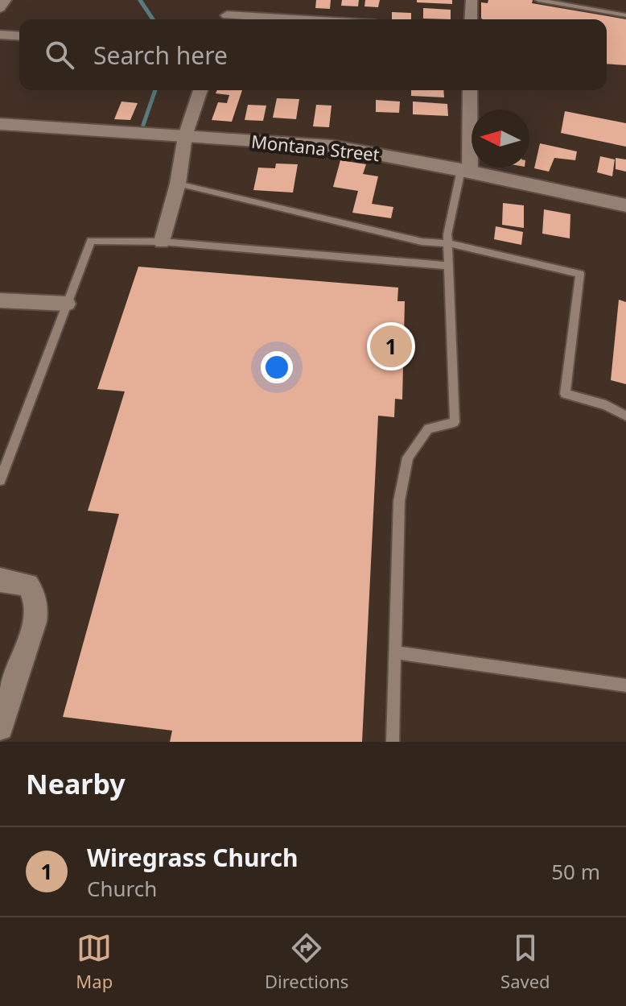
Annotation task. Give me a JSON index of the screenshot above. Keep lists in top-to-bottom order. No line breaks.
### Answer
{"streets":{"street":["Montana Street"]},"north":"left","page":{"search":"Search here","pins":"1","heading":"Nearby","list":[{"mark":"1","name":"Wiregrass Church","note":"Church","value":"50 m"}],"nav":["Map","Directions","Saved"]}}
